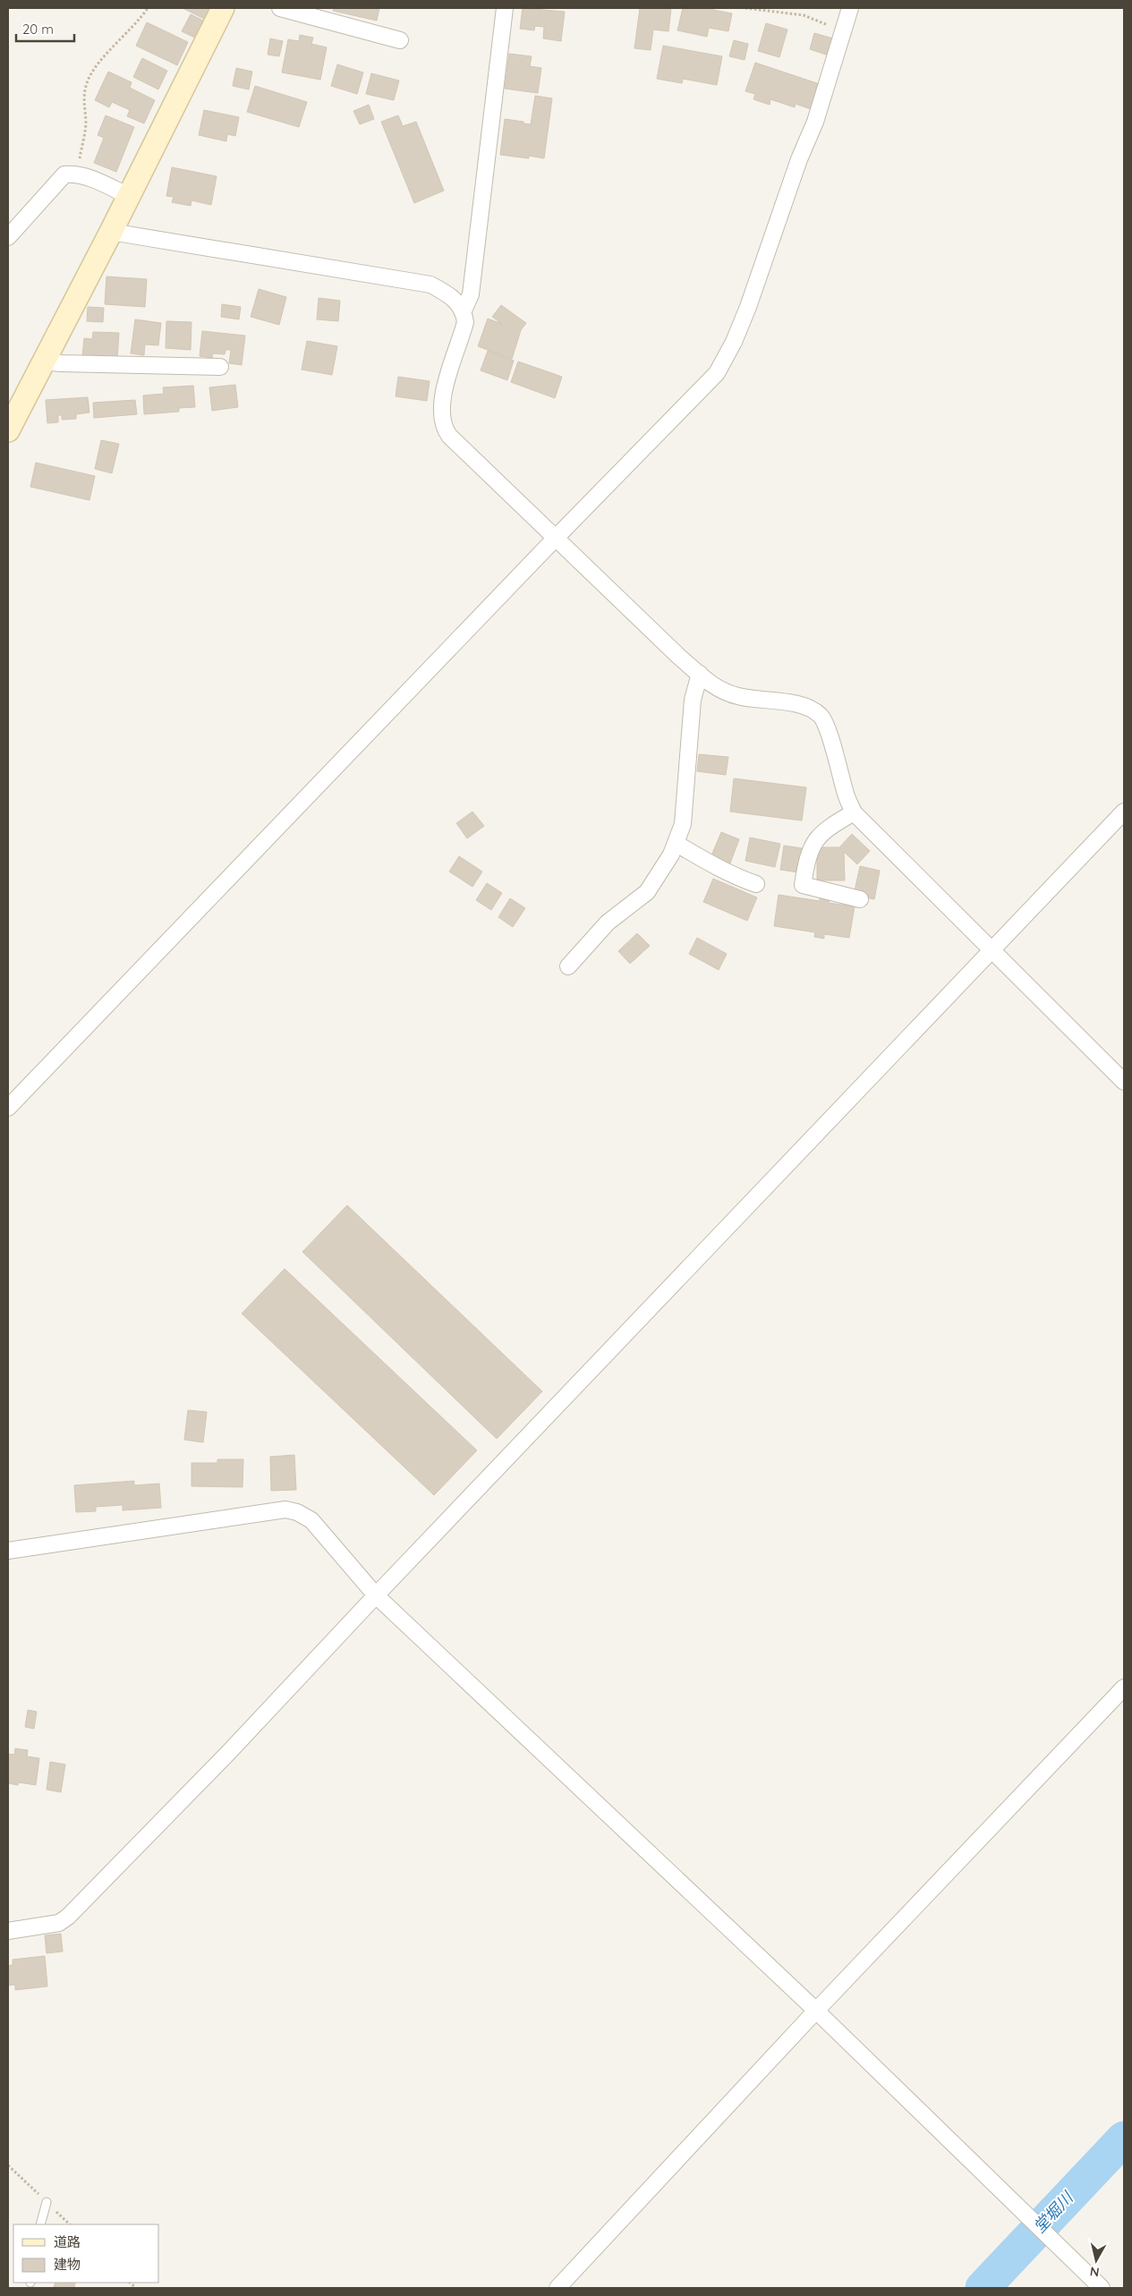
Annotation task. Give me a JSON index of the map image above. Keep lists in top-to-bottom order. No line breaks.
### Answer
{"water":["堂堀川"],"legend":["道路","建物"],"scale_bar":"20 m","north":"bottom"}
